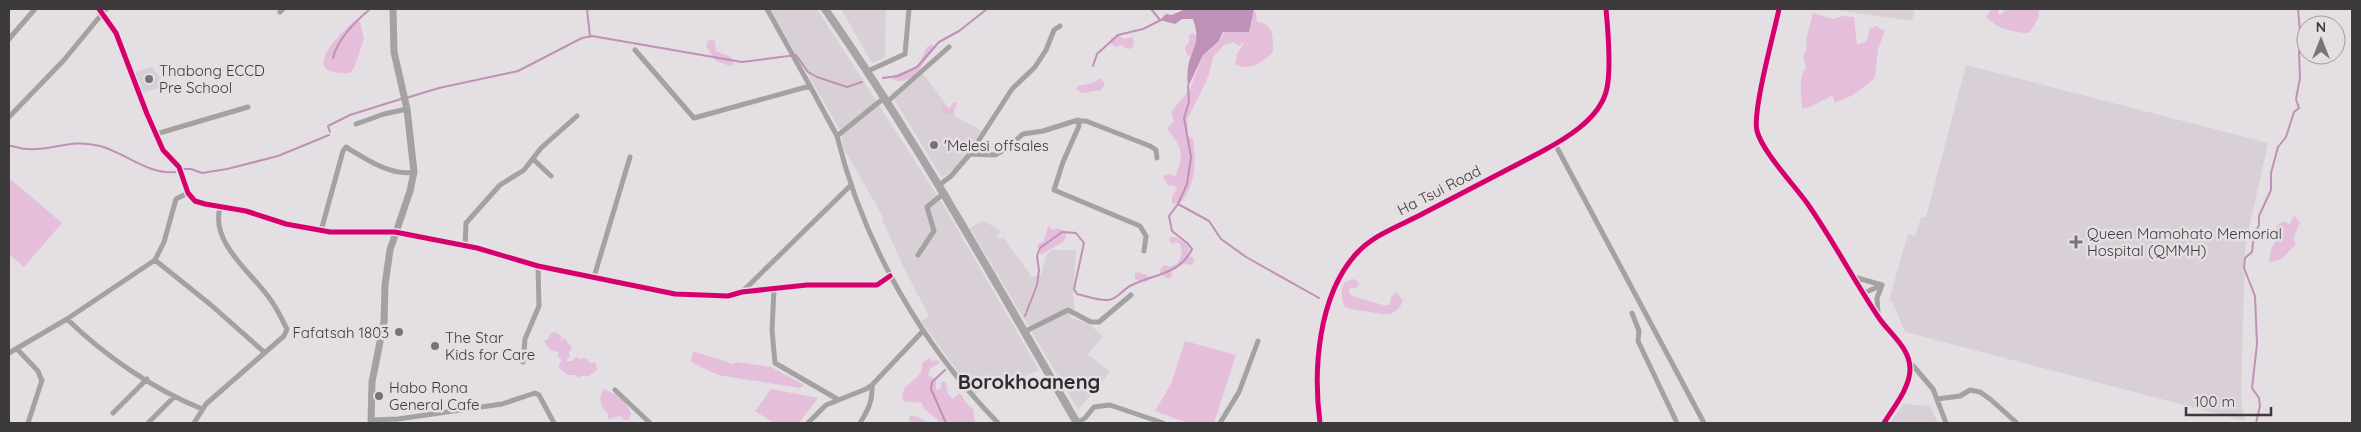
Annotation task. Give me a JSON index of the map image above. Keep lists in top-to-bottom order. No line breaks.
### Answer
{"streets":{"street":["Ha Tsui Road"]},"districts":["Borokhoaneng"],"places":{"other":["Thabong ECCD Pre School","'Melesi offsales","Fafatsah 1803","The Star Kids for Care","Habo Rona General Cafe"],"health":["Queen Mamohato Memorial Hospital (QMMH)"]},"scale_bar":"100 m","north":"top"}
